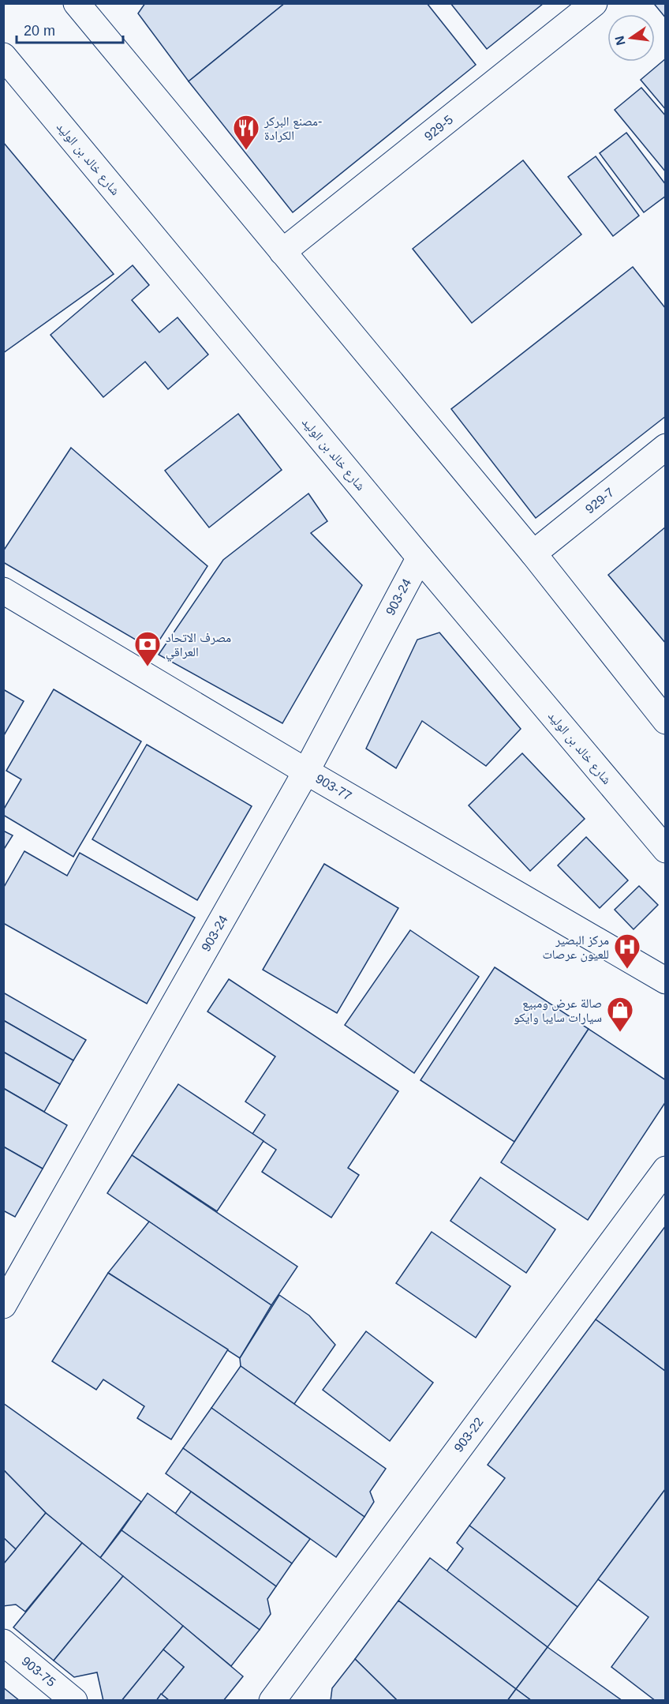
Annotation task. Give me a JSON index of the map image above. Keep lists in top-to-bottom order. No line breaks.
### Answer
{"streets":{"street":["929-5","شارع خالد بن الوليد","929-7","903-24","903-77","903-22","903-75"]},"crossings":[["شارع خالد بن الوليد","903-24"],["903-24","903-77"]],"places":{"restaurant":["مصنع البركر- الكرادة"],"bank":["مصرف الاتحاد العراقي"],"hospital":["مركز البصير للعيون عرصات"],"shop":["صالة عرض ومبيع سيارات سايبا وايكو"]},"scale_bar":"20 m","north":"left"}
